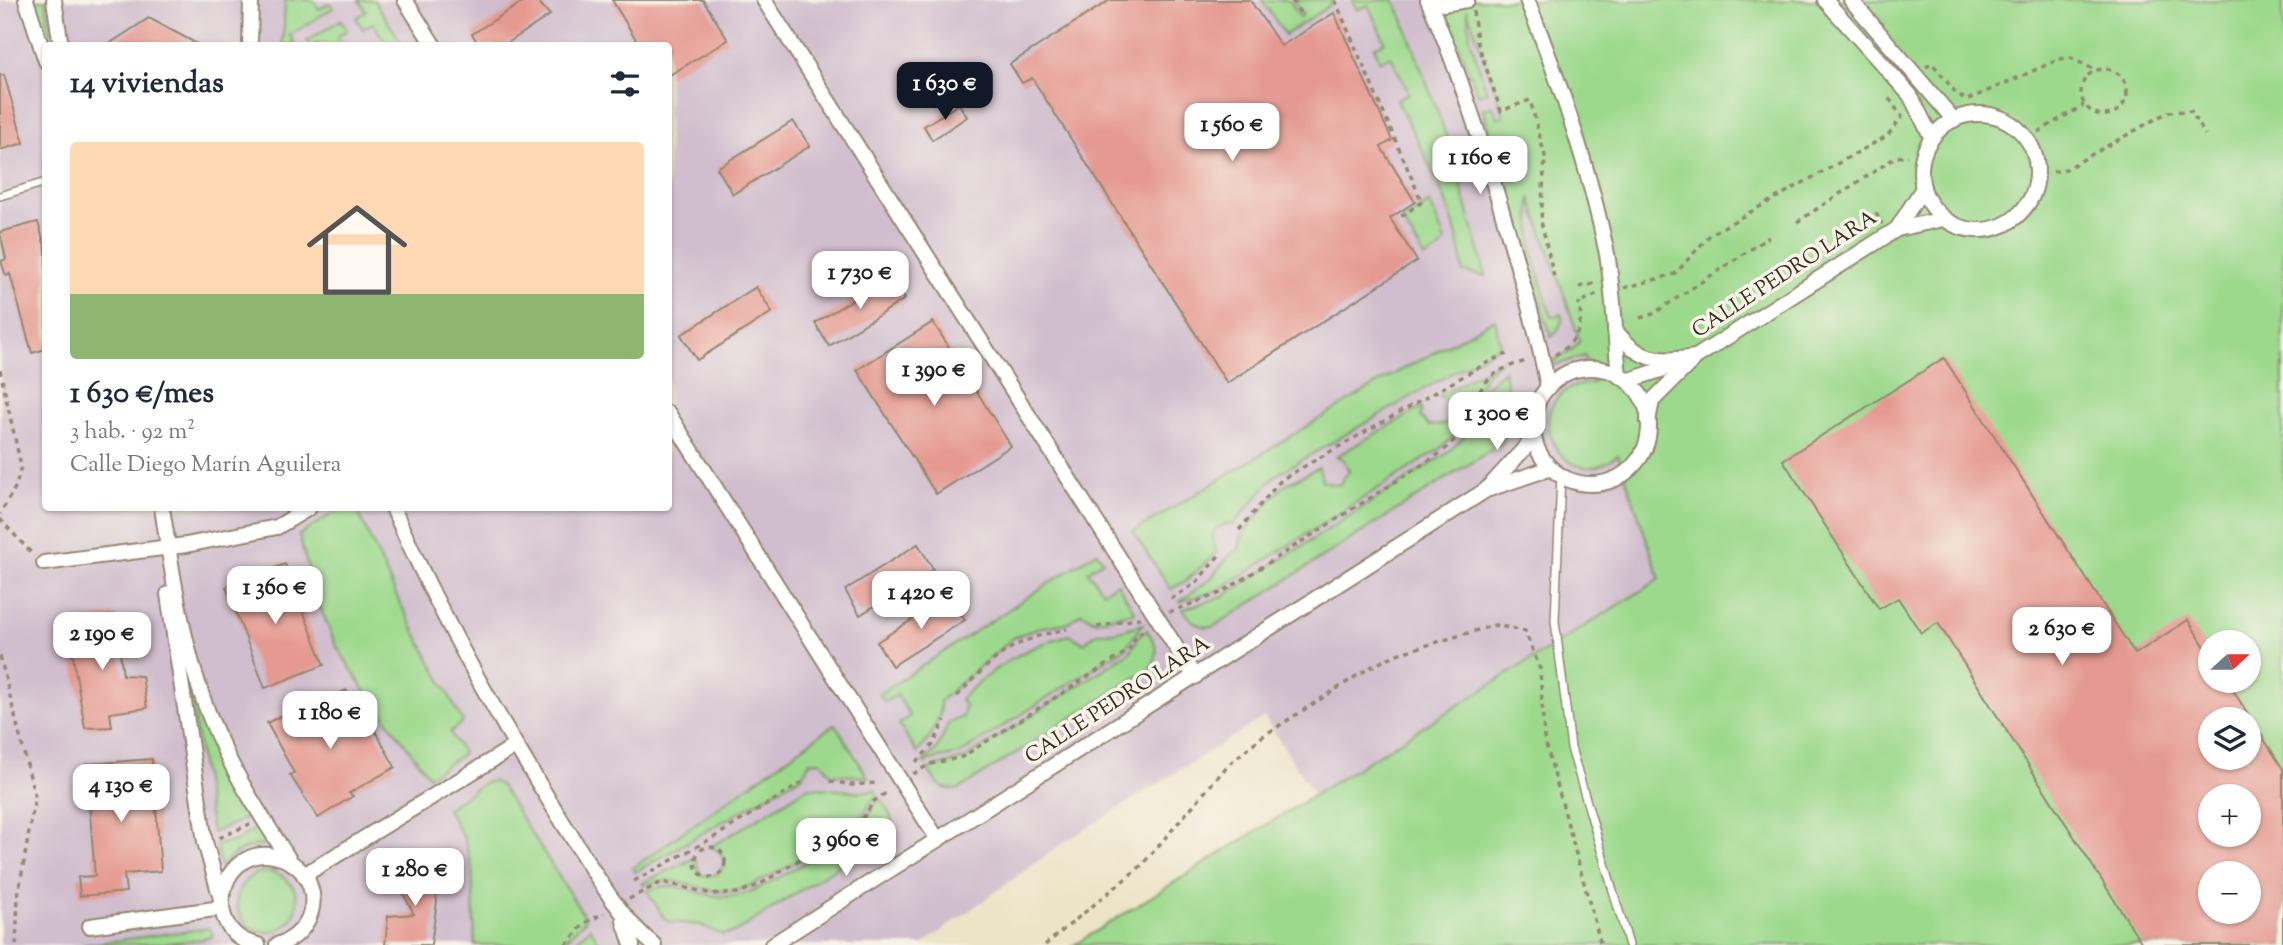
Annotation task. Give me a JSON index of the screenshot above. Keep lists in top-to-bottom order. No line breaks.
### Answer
{"streets":{"street":["CALLE PEDRO LARA"]},"north":"right","page":{"heading":"14 viviendas","price":["1 630 €","1 560 €","1 160 €","1 730 €","1 390 €","1 300 €","1 360 €","1 420 €","2 630 €","2 190 €","1 180 €","4 130 €","3 960 €","1 280 €"],"list":[{"name":"1 630 €/mes","note":"3 hab. · 92 m² · Calle Diego Marín Aguilera"}],"map_buttons":["+","−"]}}
